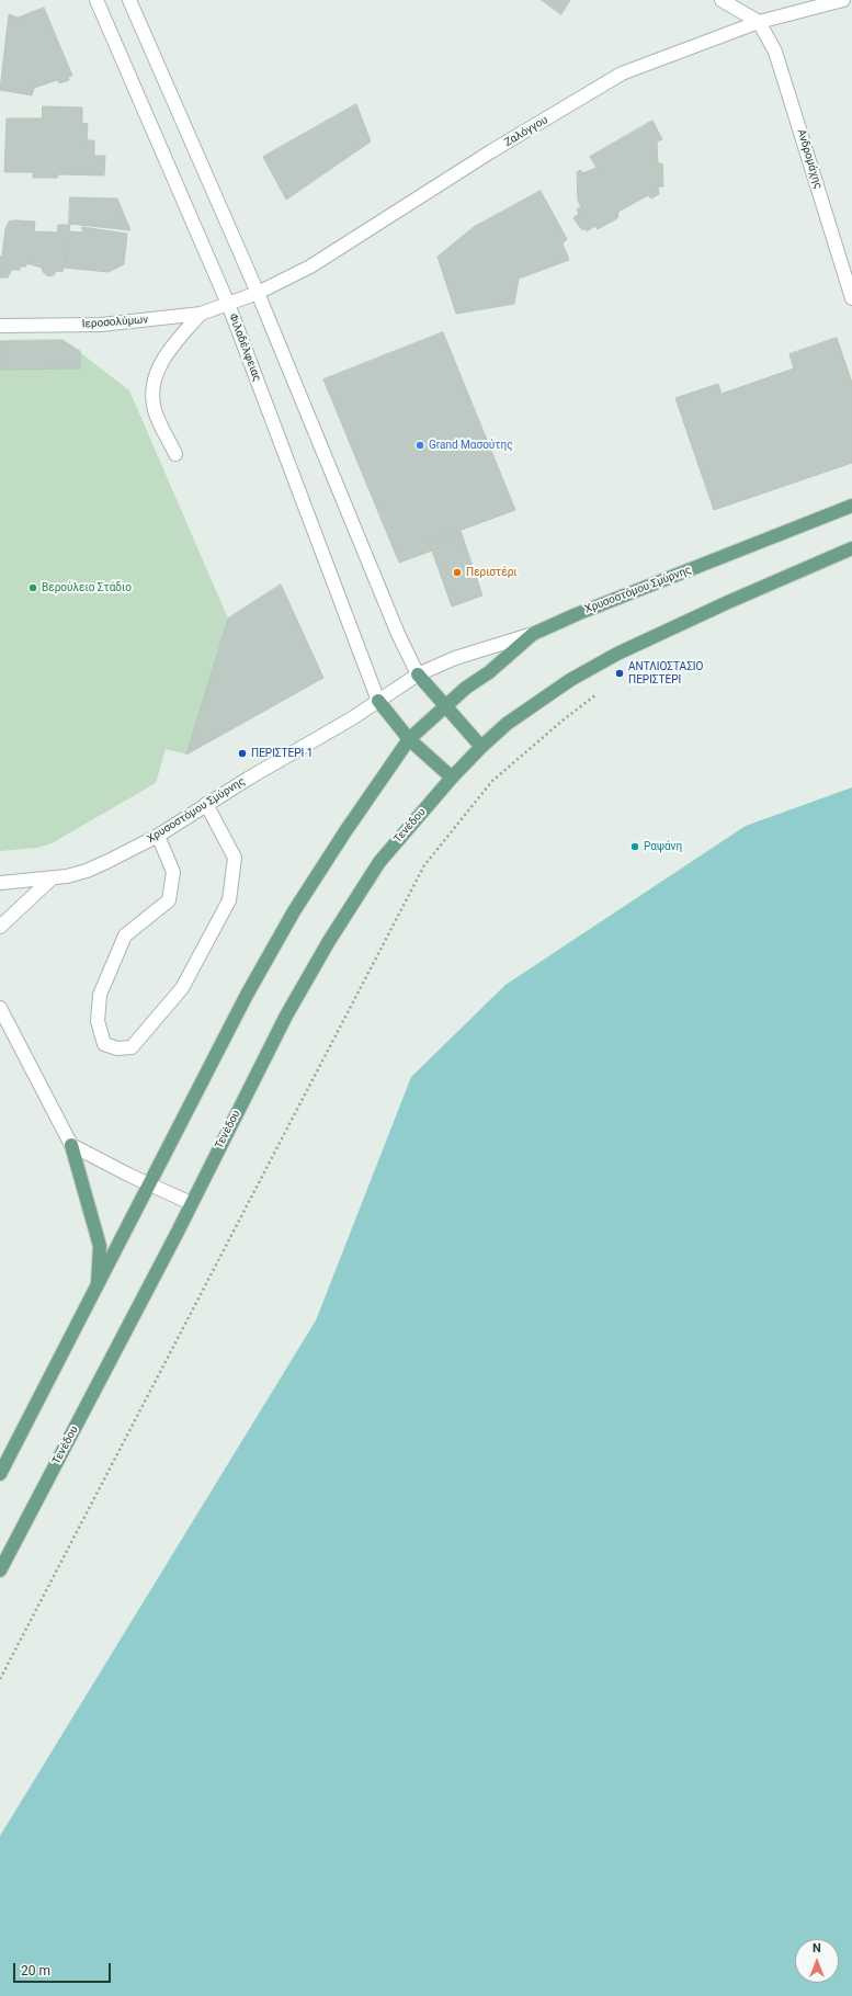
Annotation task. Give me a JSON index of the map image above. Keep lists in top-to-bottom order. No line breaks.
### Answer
{"streets":{"main road":["Χρυσοστόμου Σμύρνης","Τενέδου"],"street":["Ζαλόγγου","Ανδρομάχης","Ιεροσολύμων","Φιλαδέλφειας"]},"crossings":[["Ζαλόγγου","Ανδρομάχης"],["Ζαλόγγου","Ιεροσολύμων"],["Ζαλόγγου","Φιλαδέλφειας"],["Ιεροσολύμων","Φιλαδέλφειας"],["Φιλαδέλφειας","Χρυσοστόμου Σμύρνης"]],"places":["Grand Μασούτης","Περιστέρι","Βερούλειο Στάδιο","ΑΝΤΛΙΟΣΤΑΣΙΟ ΠΕΡΙΣΤΕΡΙ","ΠΕΡΙΣΤΕΡΙ 1","Ραψάνη"],"scale_bar":"20 m","north":"top"}
